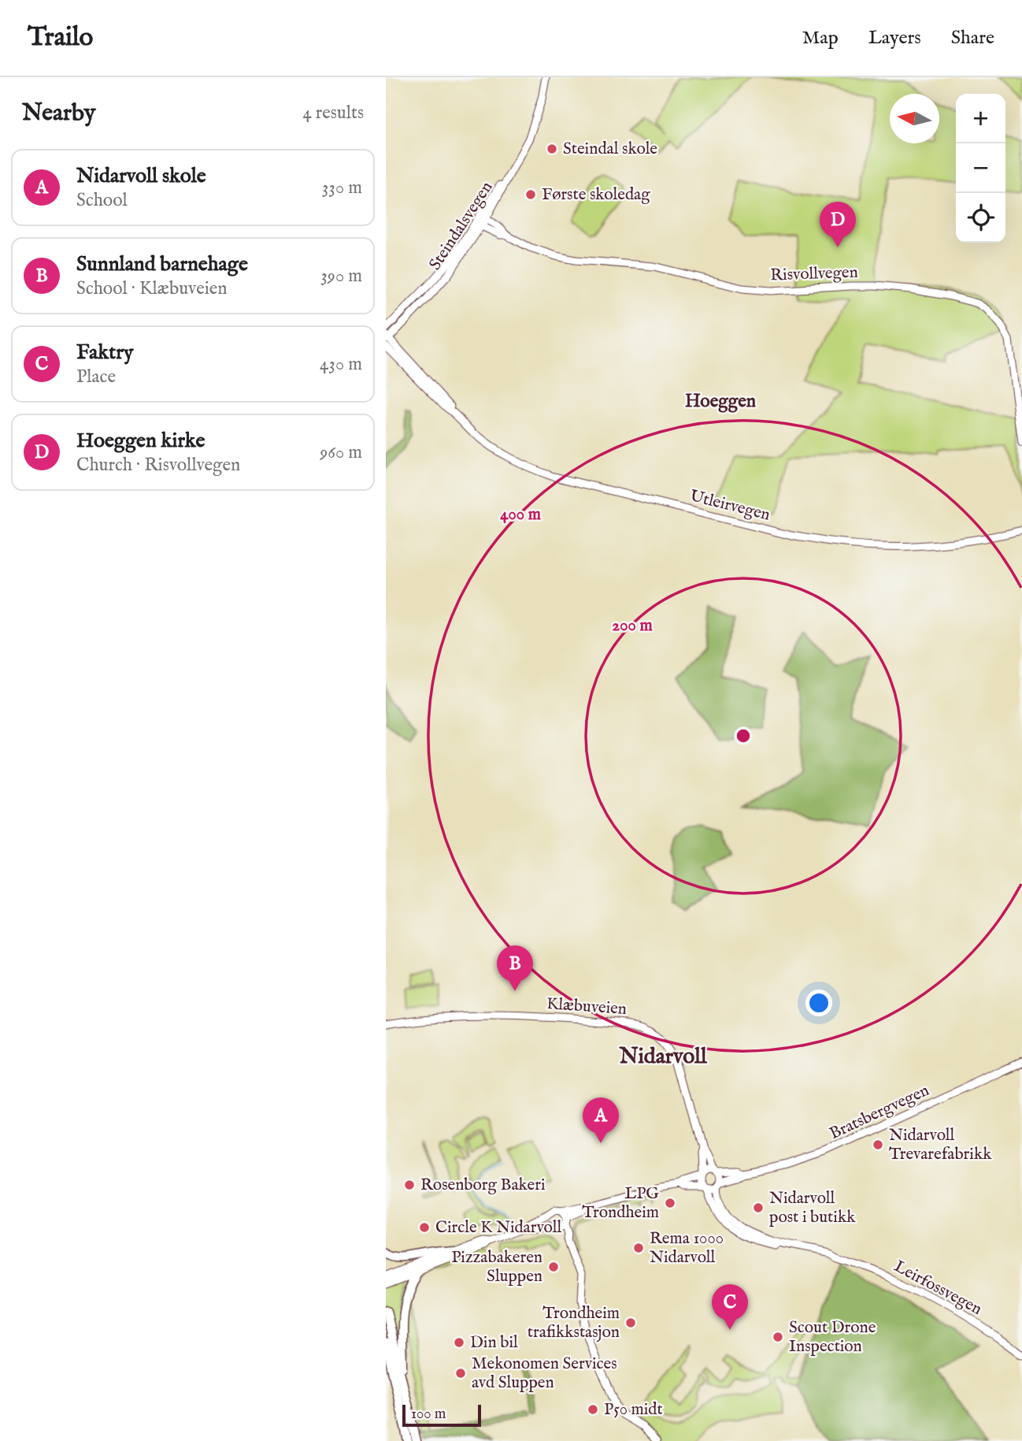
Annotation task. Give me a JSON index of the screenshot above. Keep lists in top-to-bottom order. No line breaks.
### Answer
{"streets":{"street":["Steindalsvegen","Risvollvegen","Utleirvegen","Klæbuveien","Bratsbergvegen","Leirfossvegen"]},"crossings":[["Steindalsvegen","Risvollvegen"],["Steindalsvegen","Utleirvegen"],["Klæbuveien","Bratsbergvegen"],["Klæbuveien","Leirfossvegen"],["Bratsbergvegen","Leirfossvegen"]],"districts":["Hoeggen","Nidarvoll"],"places":["Steindal skole","Første skoledag","Nidarvoll Trevarefabrikk","Rosenborg Bakeri","LPG Trondheim","Nidarvoll post i butikk","Circle K Nidarvoll","Rema 1000 Nidarvoll","Pizzabakeren Sluppen","Trondheim trafikkstasjon","Scout Drone Inspection","Din bil","Mekonomen Services avd Sluppen","P50 midt"],"scale_bar":"100 m","north":"left","page":{"header":"Trailo","nav":["Map","Layers","Share"],"heading":["Nearby","4 results"],"map_buttons":["+","−"],"list":[{"mark":"A","name":"Nidarvoll skole","note":"School","value":"330 m"},{"mark":"B","name":"Sunnland barnehage","note":"School · Klæbuveien","value":"390 m"},{"mark":"C","name":"Faktry","note":"Place","value":"430 m"},{"mark":"D","name":"Hoeggen kirke","note":"Church · Risvollvegen","value":"960 m"}],"pins":["D","B","A","C"],"scale":"100 m"},"rings":["400 m","200 m"]}
